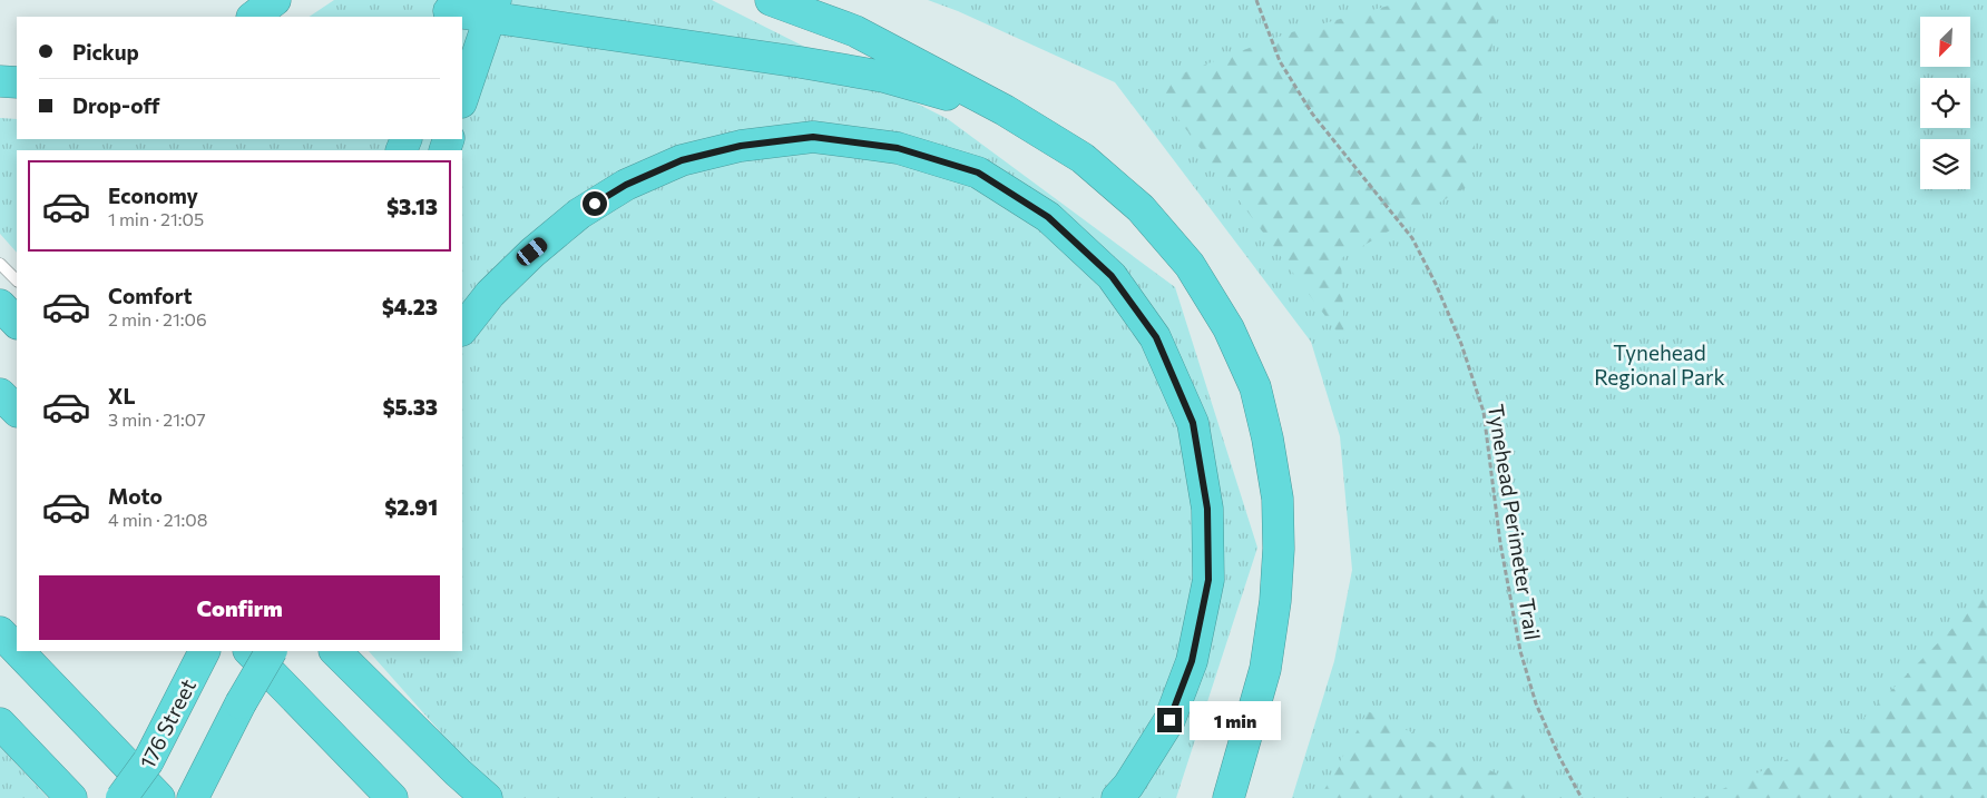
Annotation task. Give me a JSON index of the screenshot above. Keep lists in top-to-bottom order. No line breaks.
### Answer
{"streets":{"highway":["176 Street"],"path":["Tynehead Perimeter Trail"]},"parks":["Tynehead Regional Park"],"north":"bottom left","page":{"banner":["Pickup","Drop-off"],"list":[{"name":"Economy","note":"1 min · 21:05","value":"$3.13"},{"name":"Comfort","note":"2 min · 21:06","value":"$4.23"},{"name":"XL","note":"3 min · 21:07","value":"$5.33"},{"name":"Moto","note":"4 min · 21:08","value":"$2.91"}],"buttons":"Confirm","bubble":"1 min"}}
